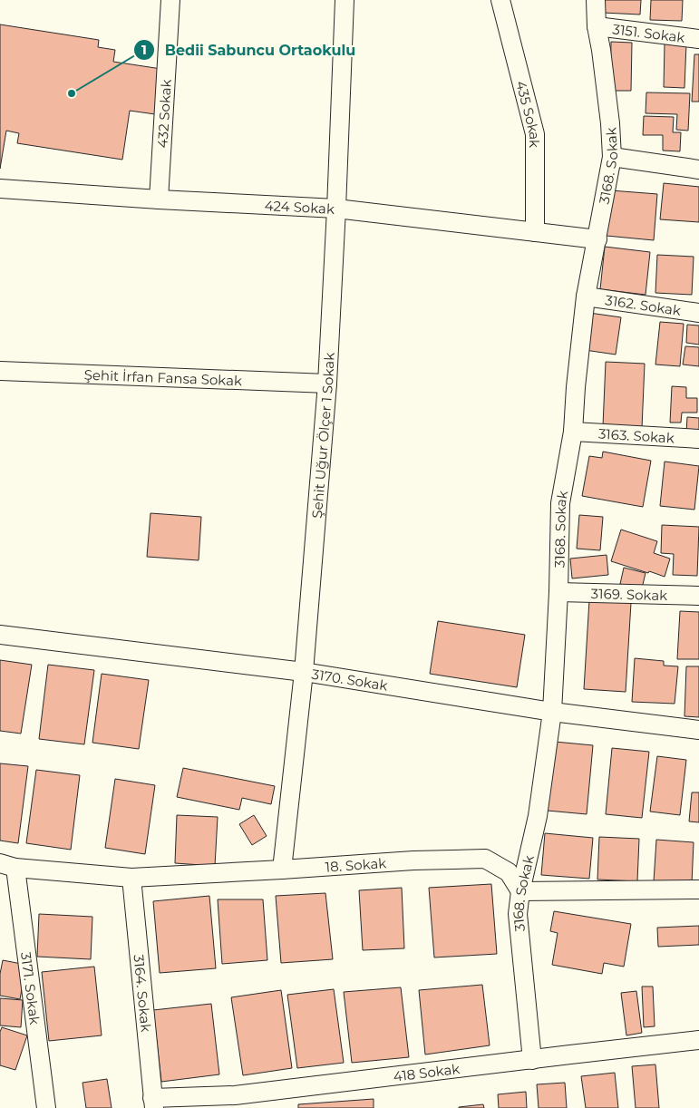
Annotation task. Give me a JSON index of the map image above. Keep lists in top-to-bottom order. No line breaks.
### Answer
{"streets":{"street":["3151. Sokak","432 Sokak","435 Sokak","3168. Sokak","424 Sokak","3162. Sokak","Şehit İrfan Fansa Sokak","Şehit Uğur Ölçer 1 Sokak","3163. Sokak","3169. Sokak","3170. Sokak","18. Sokak","3171. Sokak","3164. Sokak","418 Sokak"]},"crossings":[["3151. Sokak","3168. Sokak"],["432 Sokak","424 Sokak"],["435 Sokak","424 Sokak"],["3168. Sokak","424 Sokak"],["3168. Sokak","3162. Sokak"],["3168. Sokak","3163. Sokak"],["3168. Sokak","3169. Sokak"],["3168. Sokak","3170. Sokak"],["3168. Sokak","18. Sokak"],["3168. Sokak","418 Sokak"],["424 Sokak","Şehit Uğur Ölçer 1 Sokak"],["Şehit İrfan Fansa Sokak","Şehit Uğur Ölçer 1 Sokak"],["Şehit Uğur Ölçer 1 Sokak","3170. Sokak"],["Şehit Uğur Ölçer 1 Sokak","18. Sokak"],["18. Sokak","3171. Sokak"],["18. Sokak","3164. Sokak"],["3164. Sokak","418 Sokak"]],"places":["Bedii Sabuncu Ortaokulu"]}
